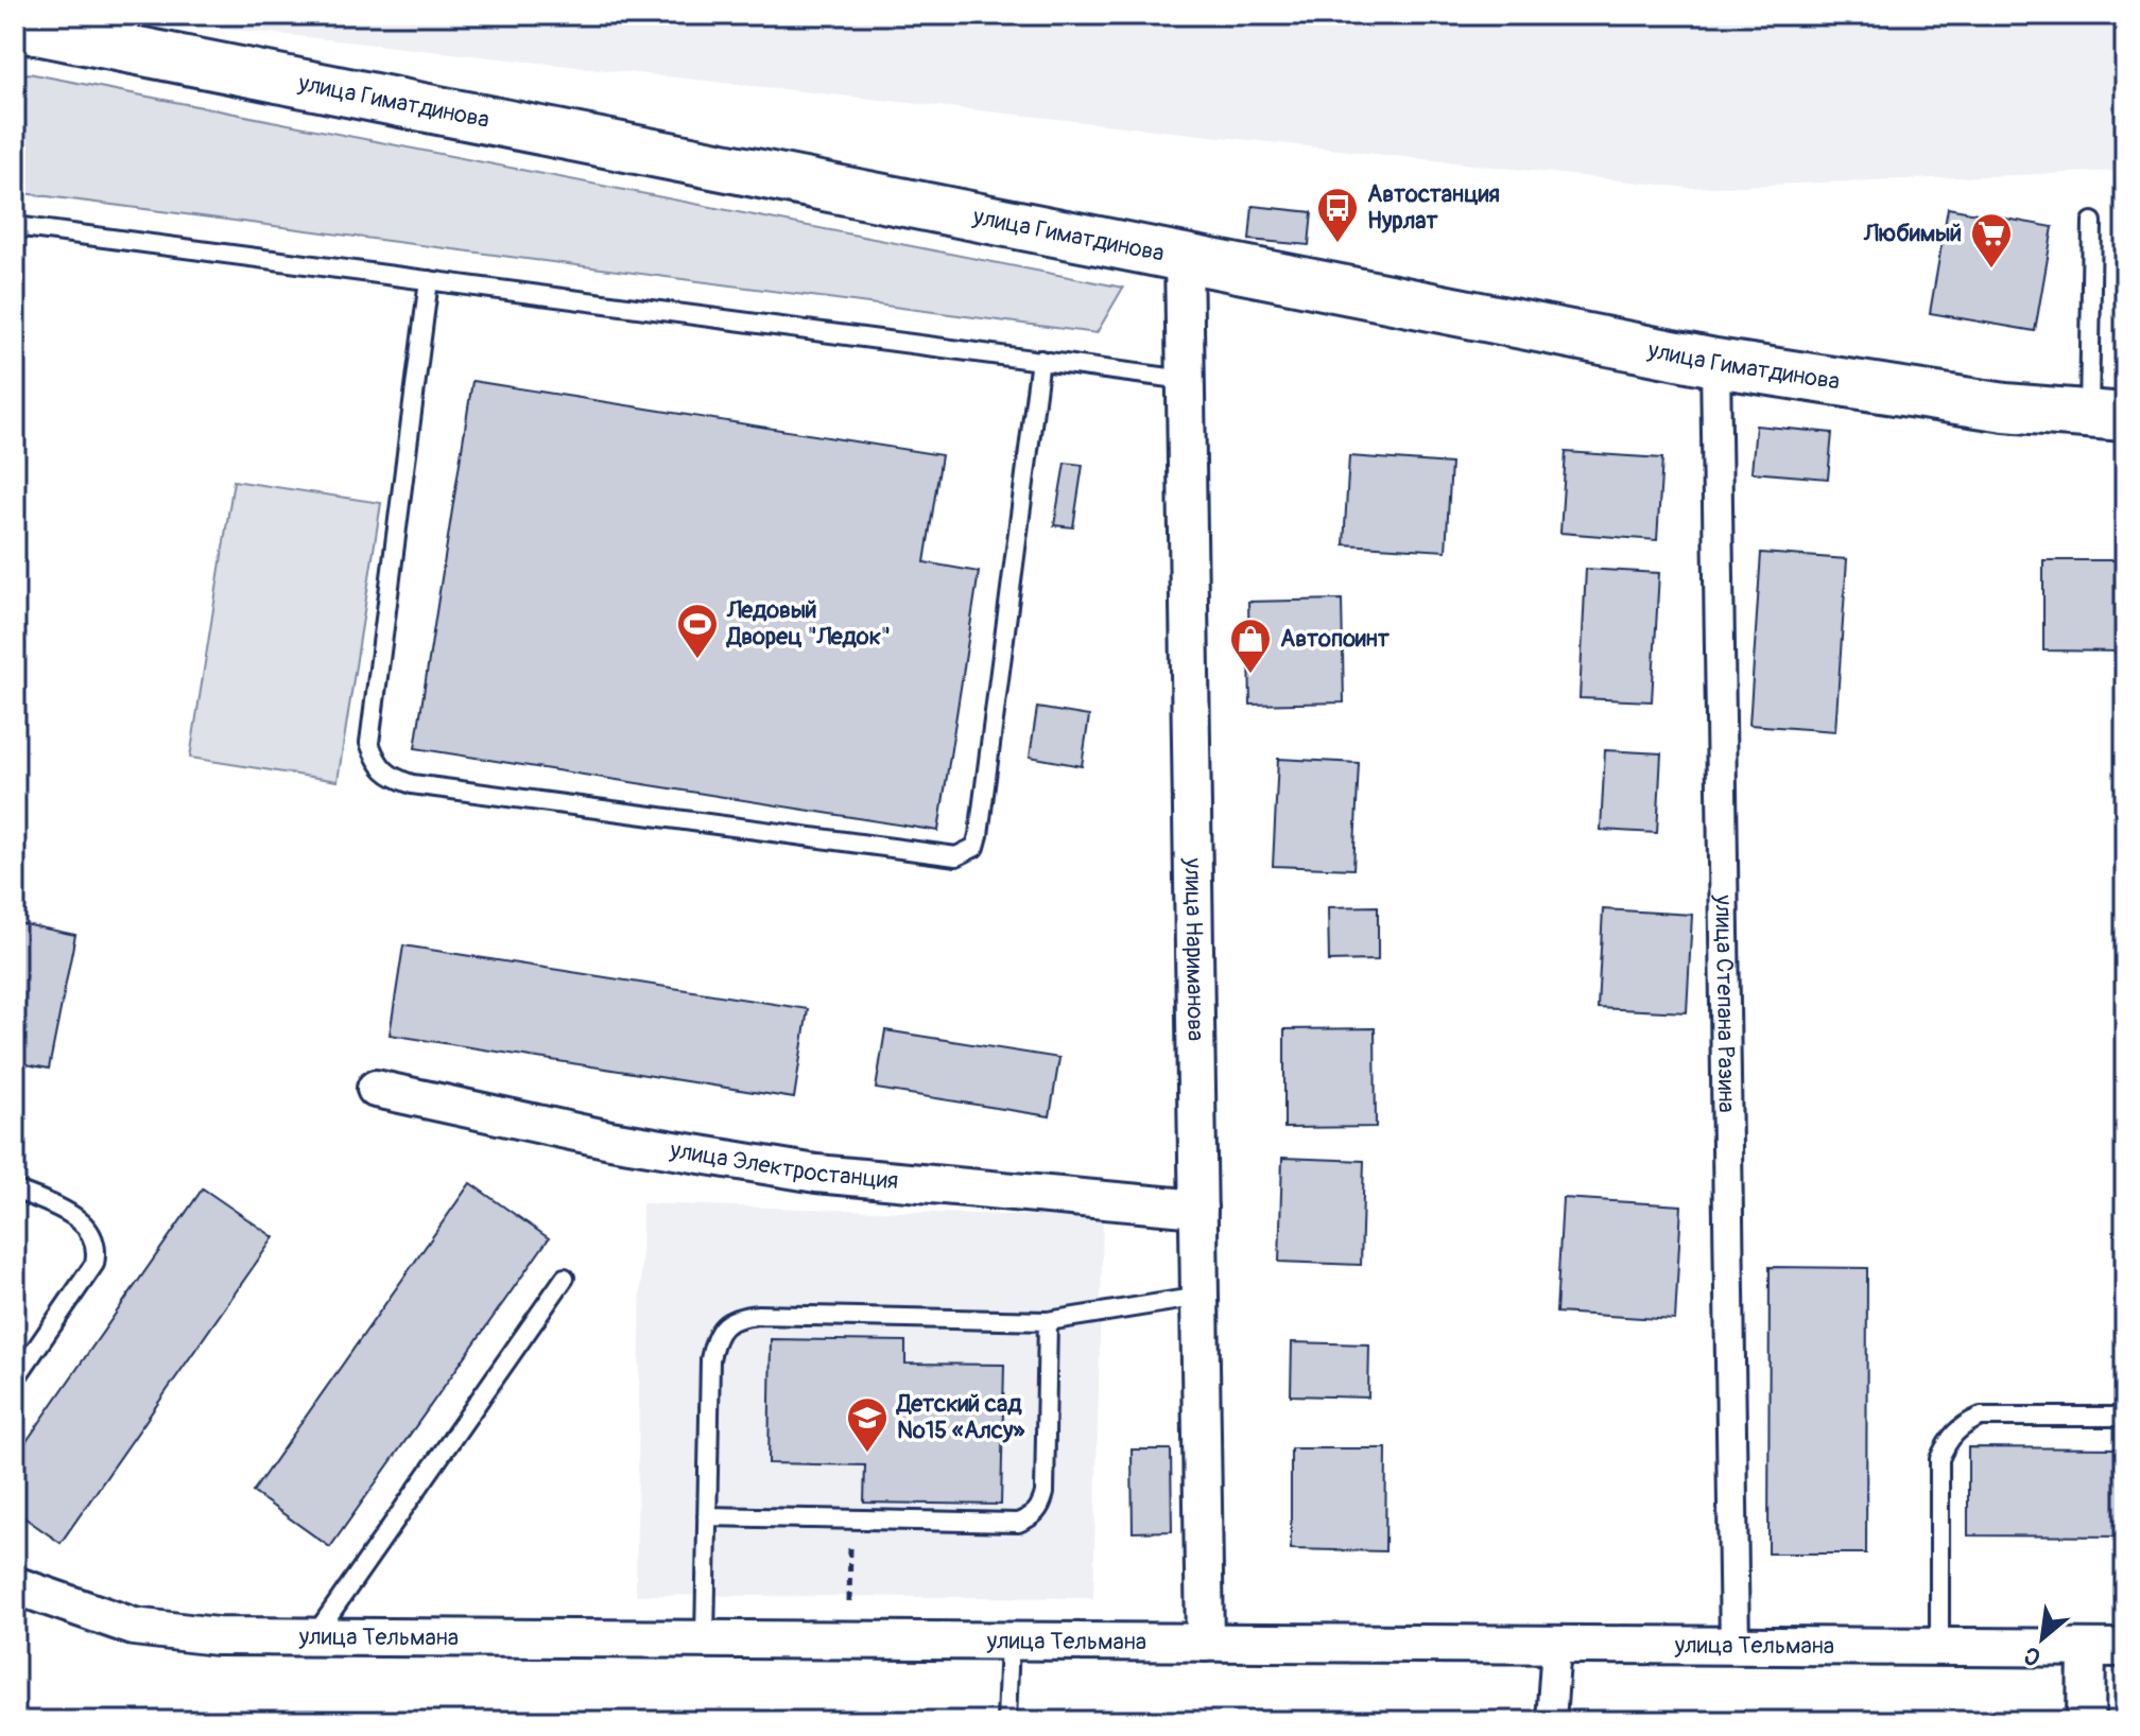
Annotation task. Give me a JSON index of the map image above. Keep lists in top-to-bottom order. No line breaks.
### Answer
{"streets":{"main road":["улица Гиматдинова"],"street":["улица Нариманова","улица Степана Разина","улица Электростанция","улица Тельмана"]},"crossings":[["улица Гиматдинова","улица Нариманова"],["улица Гиматдинова","улица Степана Разина"],["улица Нариманова","улица Электростанция"],["улица Нариманова","улица Тельмана"],["улица Степана Разина","улица Тельмана"]],"places":{"bus stop":["Автостанция Нурлат"],"supermarket":["Любимый"],"sports":["Ледовый Дворец \"Ледок\""],"shop":["Автопоинт"],"school or university":["Детский сад №15 «Алсу»"]},"north":"bottom left"}
